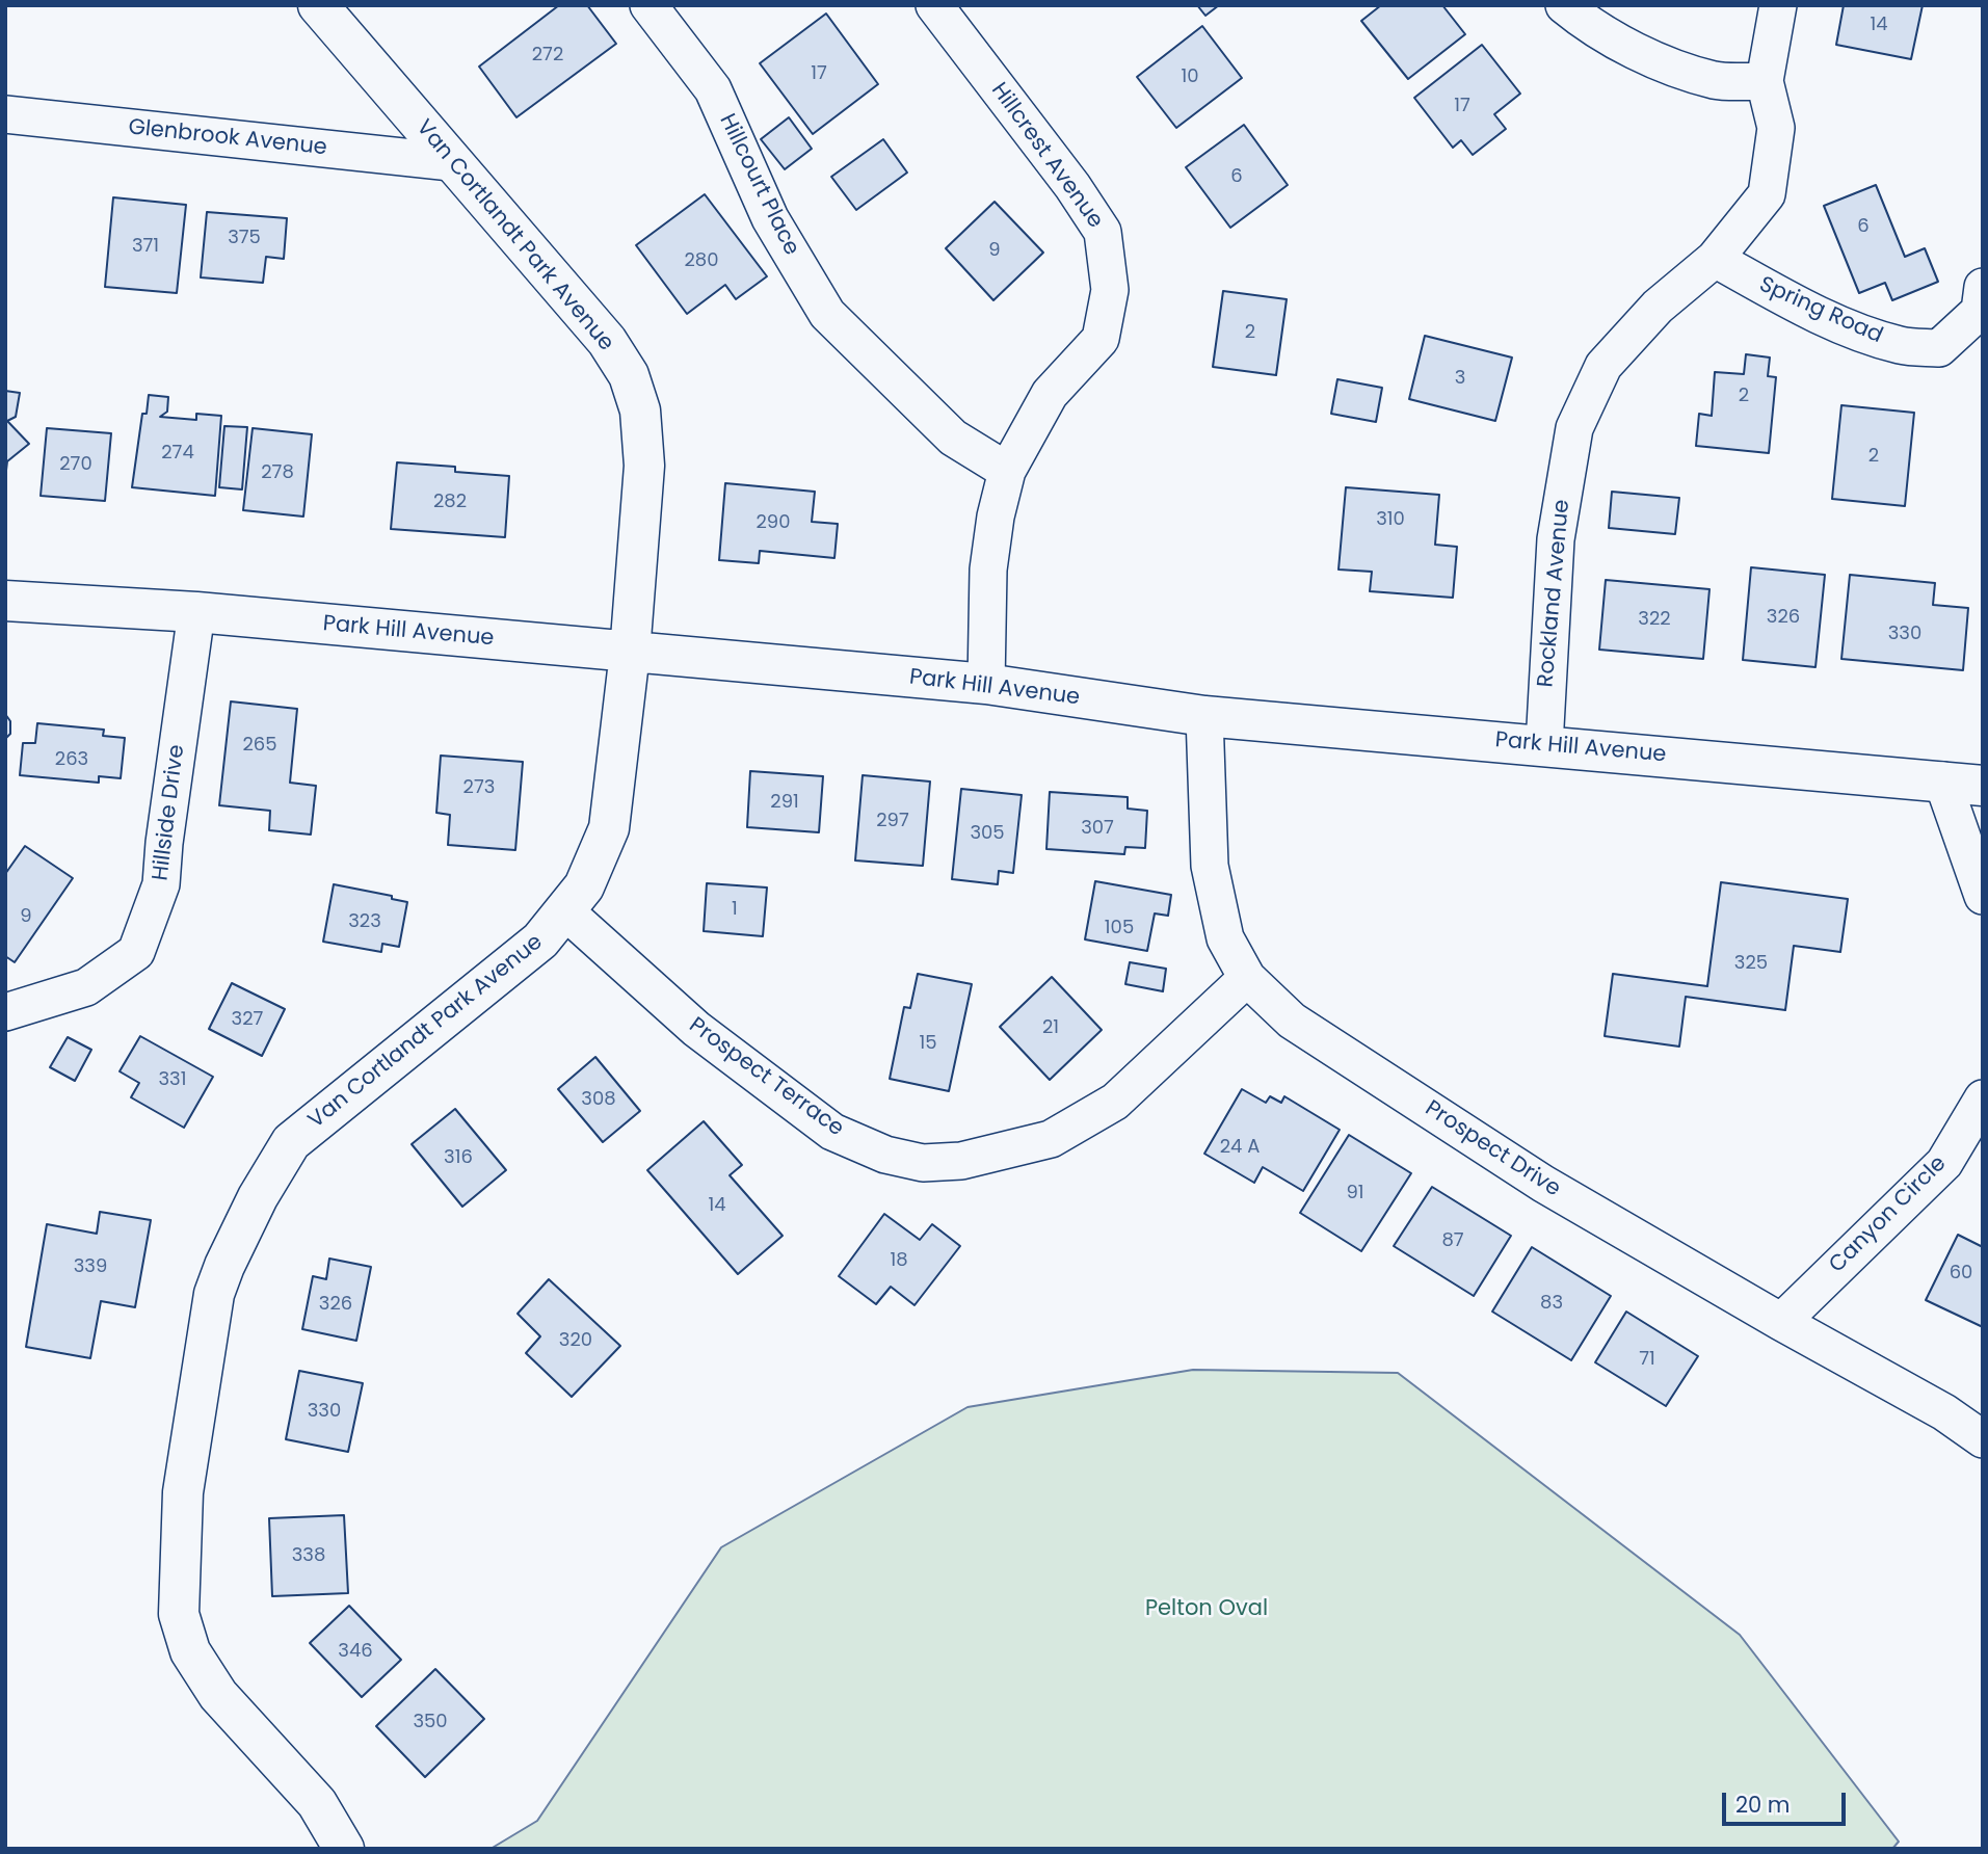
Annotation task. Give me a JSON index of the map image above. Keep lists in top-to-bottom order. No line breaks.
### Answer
{"streets":{"street":["Glenbrook Avenue","Hillcrest Avenue","Hillcourt Place","Van Cortlandt Park Avenue","Spring Road","Rockland Avenue","Park Hill Avenue","Hillside Drive","Prospect Terrace","Prospect Drive","Canyon Circle"]},"crossings":[["Glenbrook Avenue","Van Cortlandt Park Avenue"],["Hillcrest Avenue","Hillcourt Place"],["Hillcrest Avenue","Park Hill Avenue"],["Van Cortlandt Park Avenue","Park Hill Avenue"],["Van Cortlandt Park Avenue","Prospect Terrace"],["Spring Road","Rockland Avenue"],["Rockland Avenue","Park Hill Avenue"],["Park Hill Avenue","Hillside Drive"],["Park Hill Avenue","Prospect Drive"],["Prospect Terrace","Prospect Drive"],["Prospect Drive","Canyon Circle"]],"parks":["Pelton Oval"],"house_numbers":["14","272","17","10","17","6","6","375","371","9","280","2","3","2","274","2","270","278","282","310","290","326","322","330","265","263","273","291","297","307","305","1","9","323","105","325","327","21","15","331","308","24 A","316","91","14","87","18","339","60","83","326","320","71","330","338","346","350"],"scale_bar":"20 m"}
